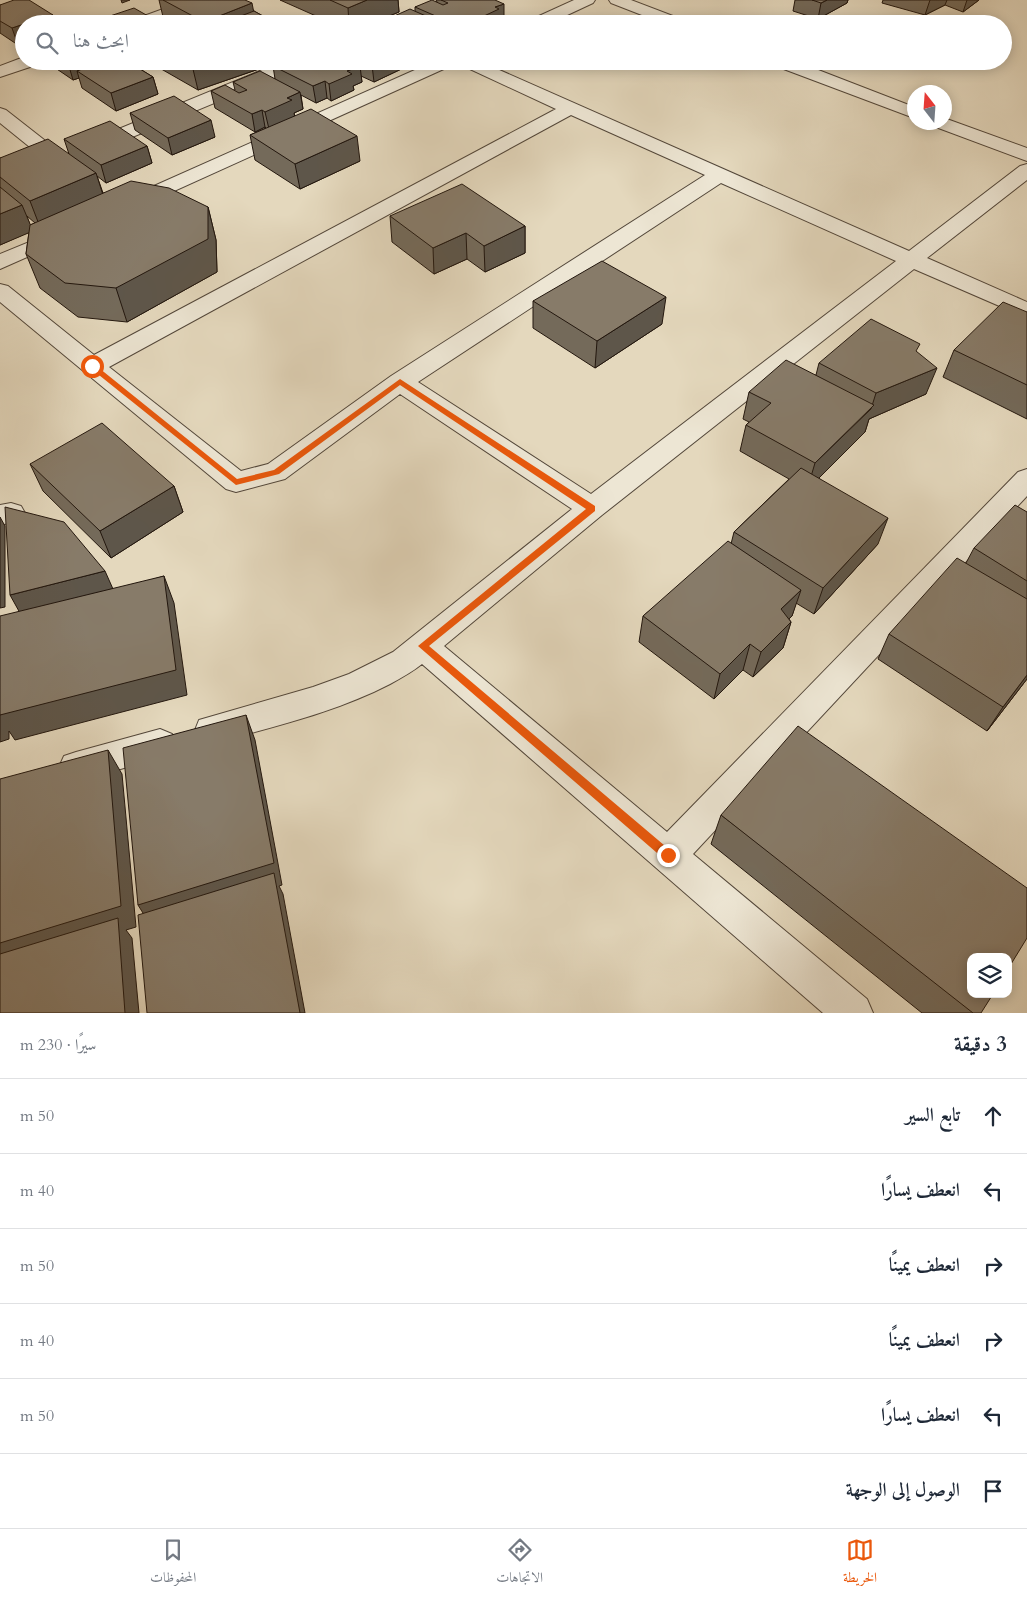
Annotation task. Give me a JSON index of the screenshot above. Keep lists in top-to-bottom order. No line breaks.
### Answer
{"north":"top","page":{"search":"ابحث هنا","heading":["3 دقيقة","سيرًا · 230 m"],"list":[["تابع السير","50 m"],["انعطف يسارًا","40 m"],["انعطف يمينًا","50 m"],["انعطف يمينًا","40 m"],["انعطف يسارًا","50 m"],"الوصول إلى الوجهة"],"nav":["الخريطة","الاتجاهات","المحفوظات"]}}
